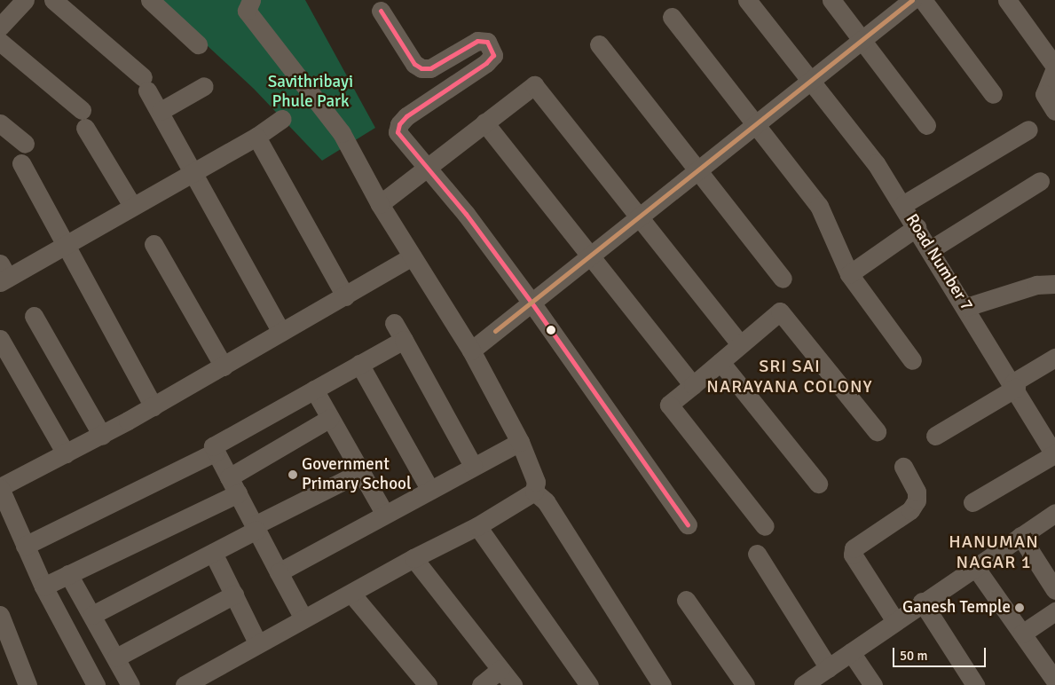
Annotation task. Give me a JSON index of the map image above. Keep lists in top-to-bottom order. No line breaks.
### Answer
{"streets":{"street":["Road Number 7"]},"districts":["SRI SAI NARAYANA COLONY","HANUMAN NAGAR 1"],"parks":["Savithribayi Phule Park"],"places":["Government Primary School","Ganesh Temple"],"scale_bar":"50 m"}
